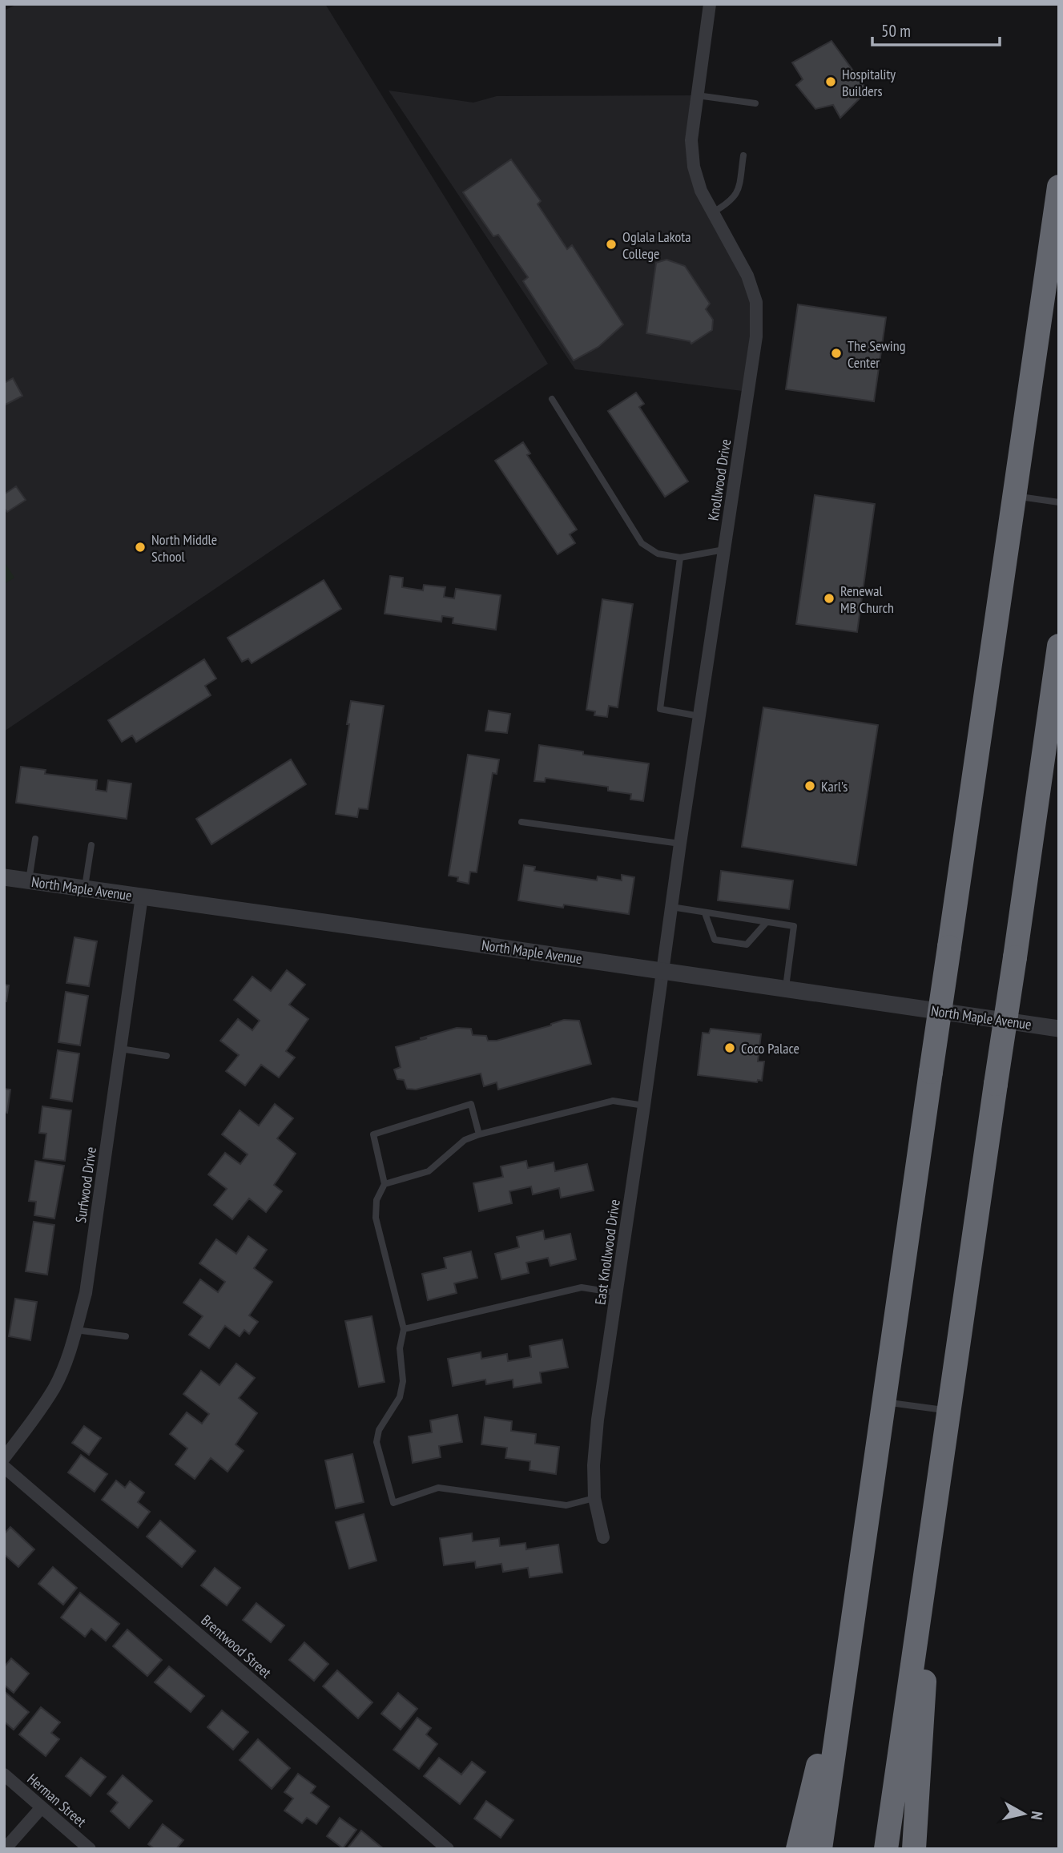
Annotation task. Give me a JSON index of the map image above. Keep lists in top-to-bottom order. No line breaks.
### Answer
{"streets":{"street":["Knollwood Drive","North Maple Avenue","Surfwood Drive","East Knollwood Drive","Brentwood Street","Herman Street"]},"crossings":[["Knollwood Drive","North Maple Avenue"],["Knollwood Drive","East Knollwood Drive"],["North Maple Avenue","Surfwood Drive"],["North Maple Avenue","East Knollwood Drive"]],"places":["Hospitality Builders","Oglala Lakota College","The Sewing Center","North Middle School","Renewal MB Church","Karl's","Coco Palace"],"scale_bar":"50 m","north":"right"}
